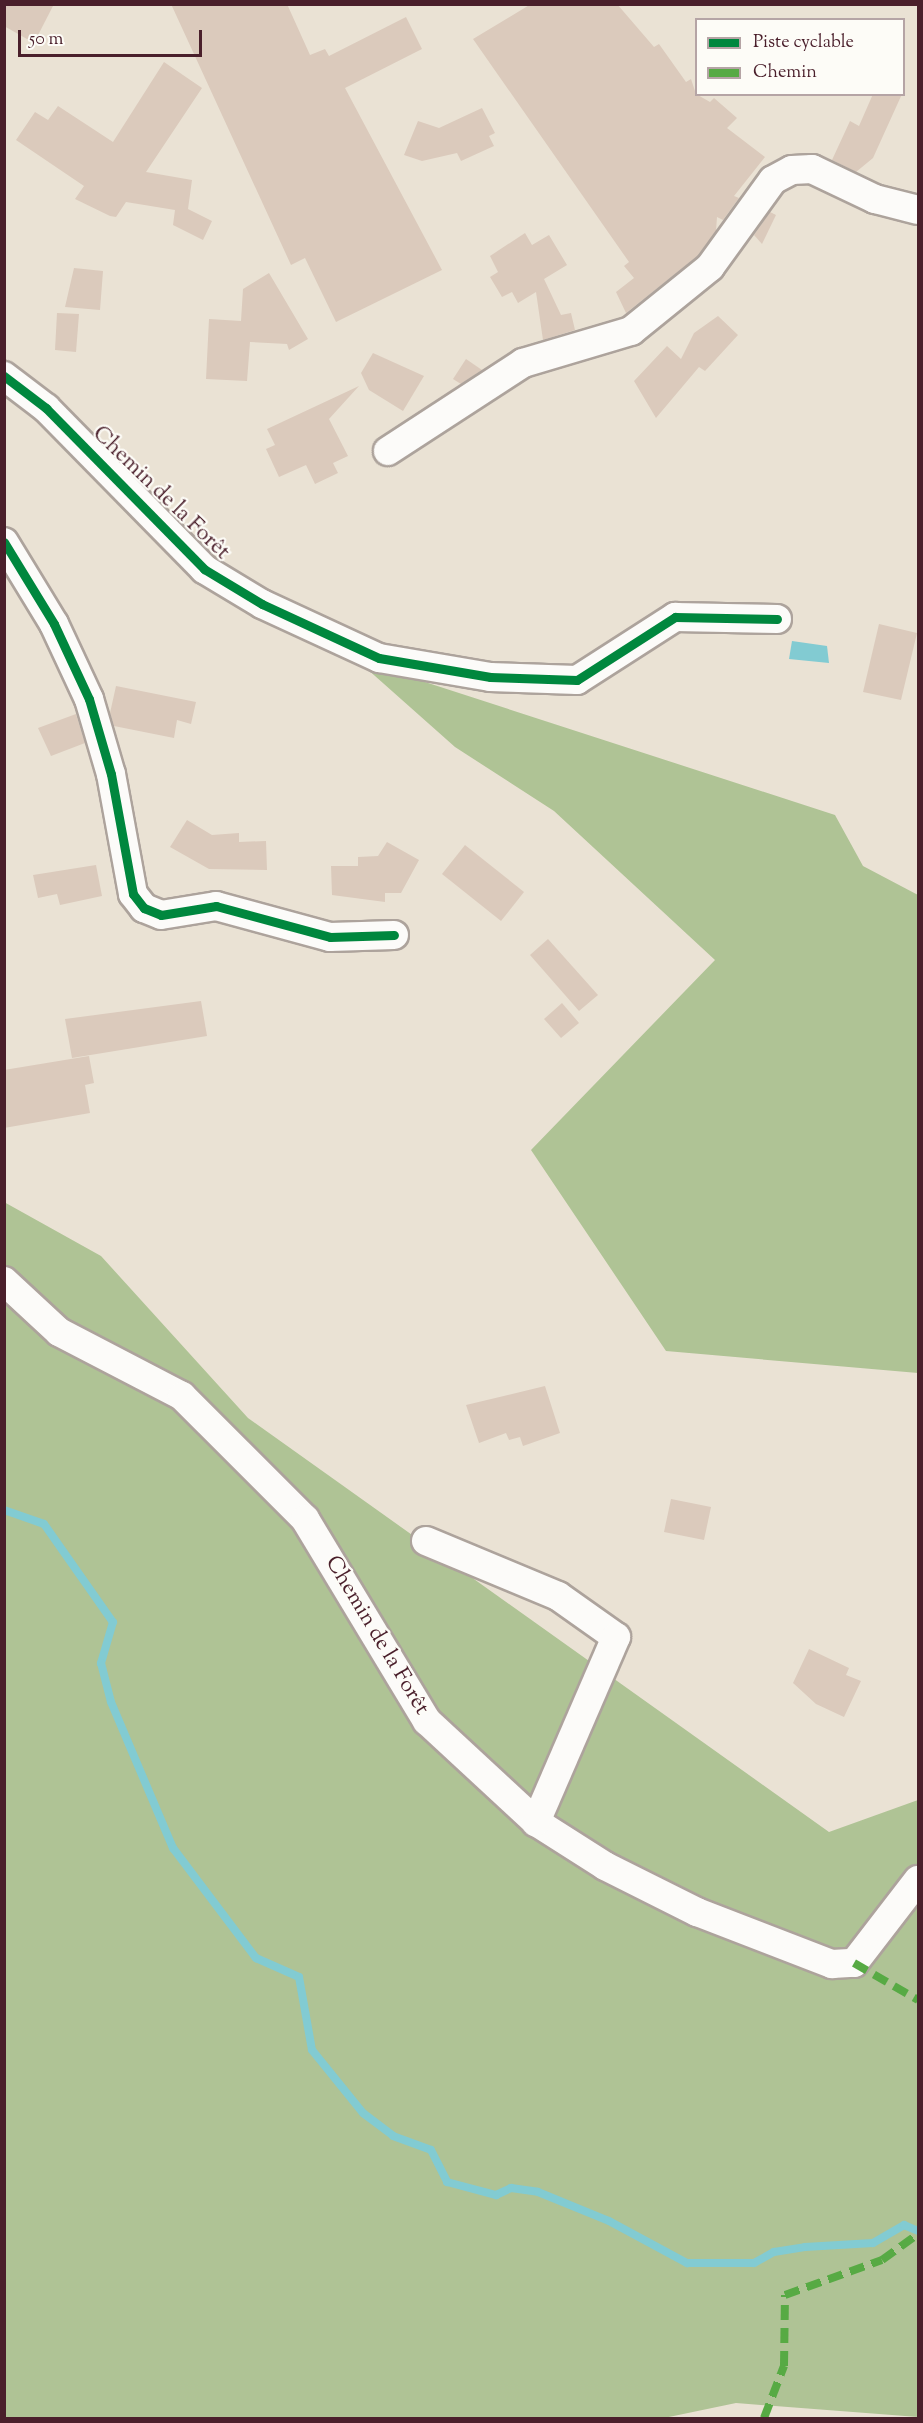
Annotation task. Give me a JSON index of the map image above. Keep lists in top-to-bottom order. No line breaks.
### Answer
{"streets":{"street":["Chemin de la Forêt"]},"legend":["Piste cyclable","Chemin"],"scale_bar":"50 m"}
